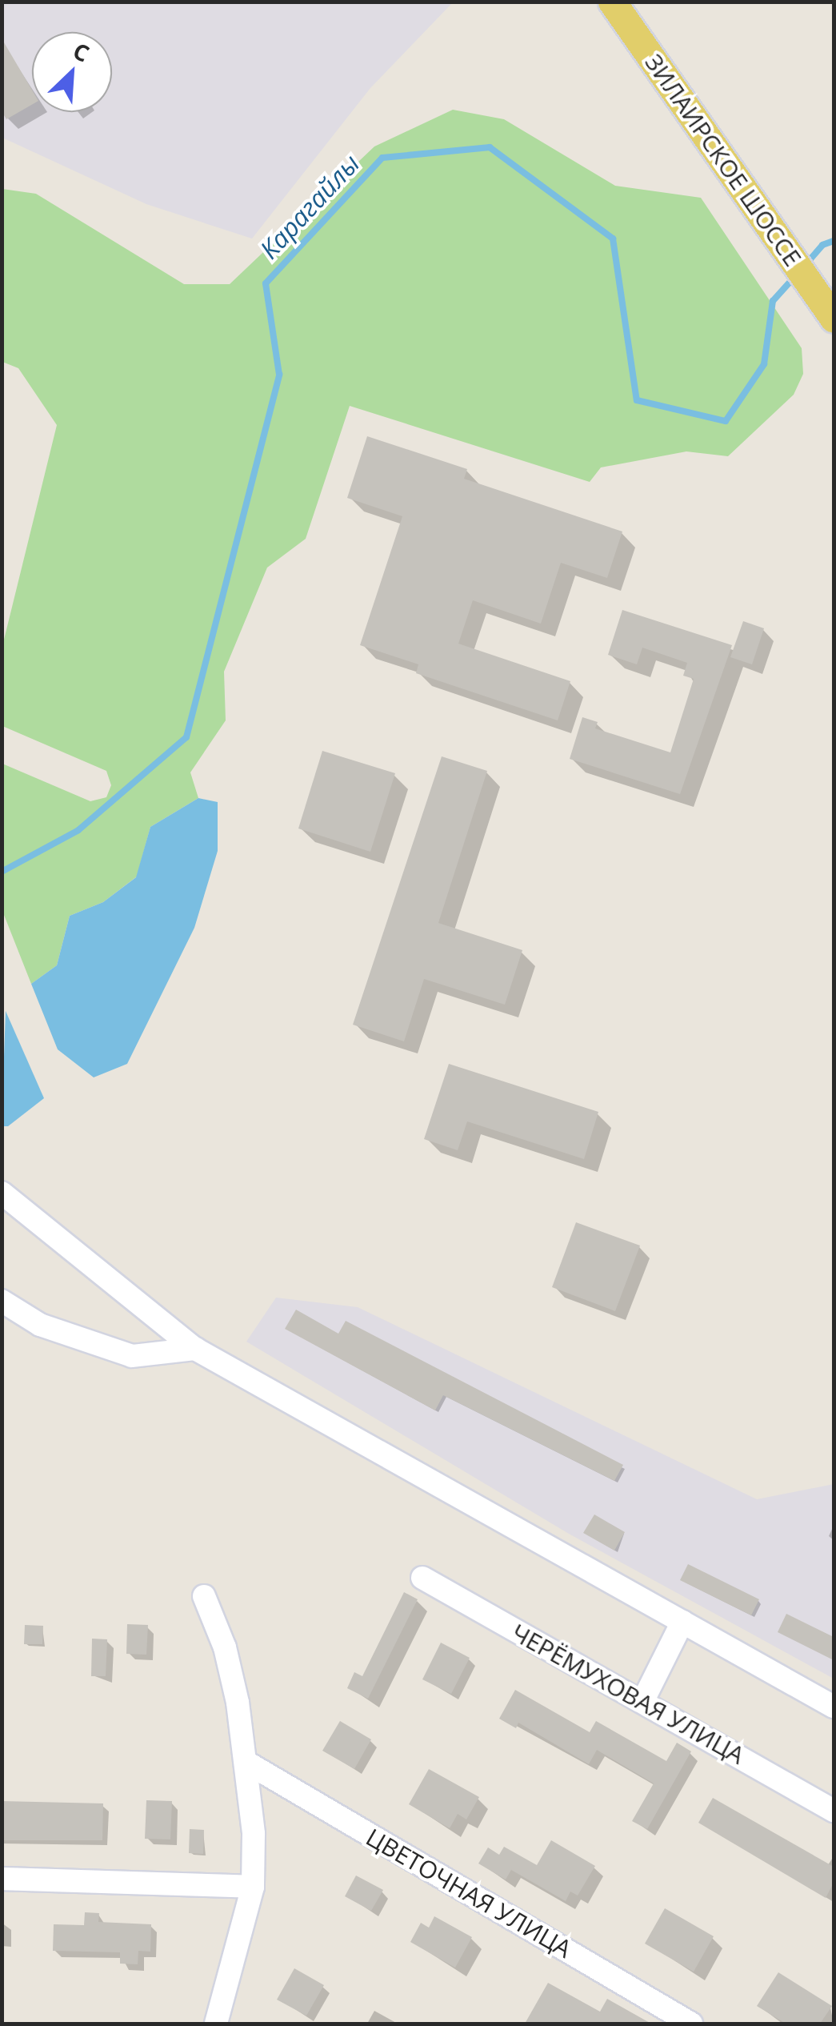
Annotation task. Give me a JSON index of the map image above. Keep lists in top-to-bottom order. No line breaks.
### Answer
{"streets":{"main road":["ЗИЛАИРСКОЕ ШОССЕ"],"street":["ЧЕРЁМУХОВАЯ УЛИЦА","ЦВЕТОЧНАЯ УЛИЦА"]},"water":["Карагайлы"],"north":"top right"}
